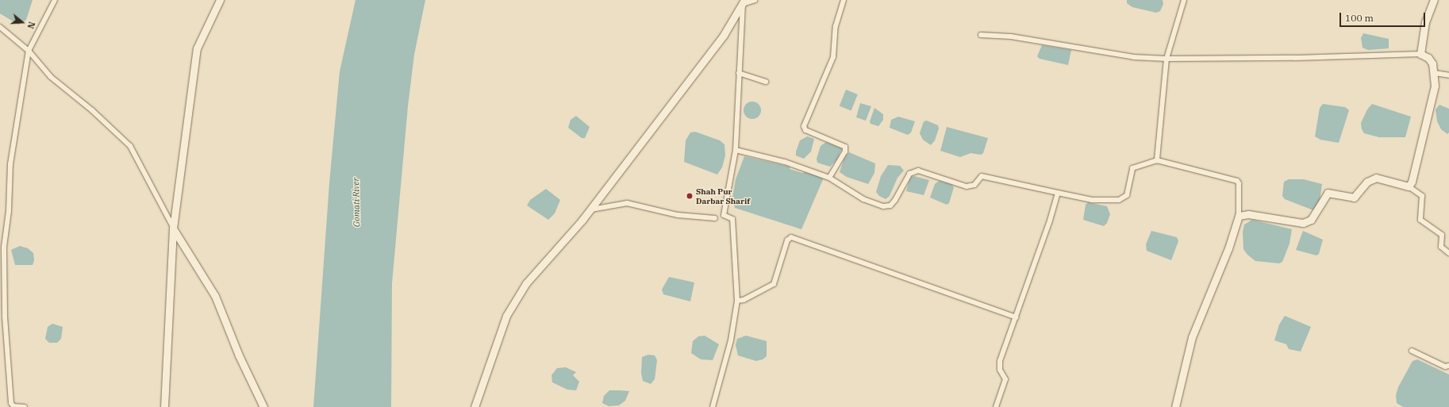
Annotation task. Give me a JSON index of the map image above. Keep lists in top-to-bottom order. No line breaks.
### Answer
{"water":["Gomati River"],"places":["Shah Pur Darbar Sharif"],"scale_bar":"100 m","north":"right"}
